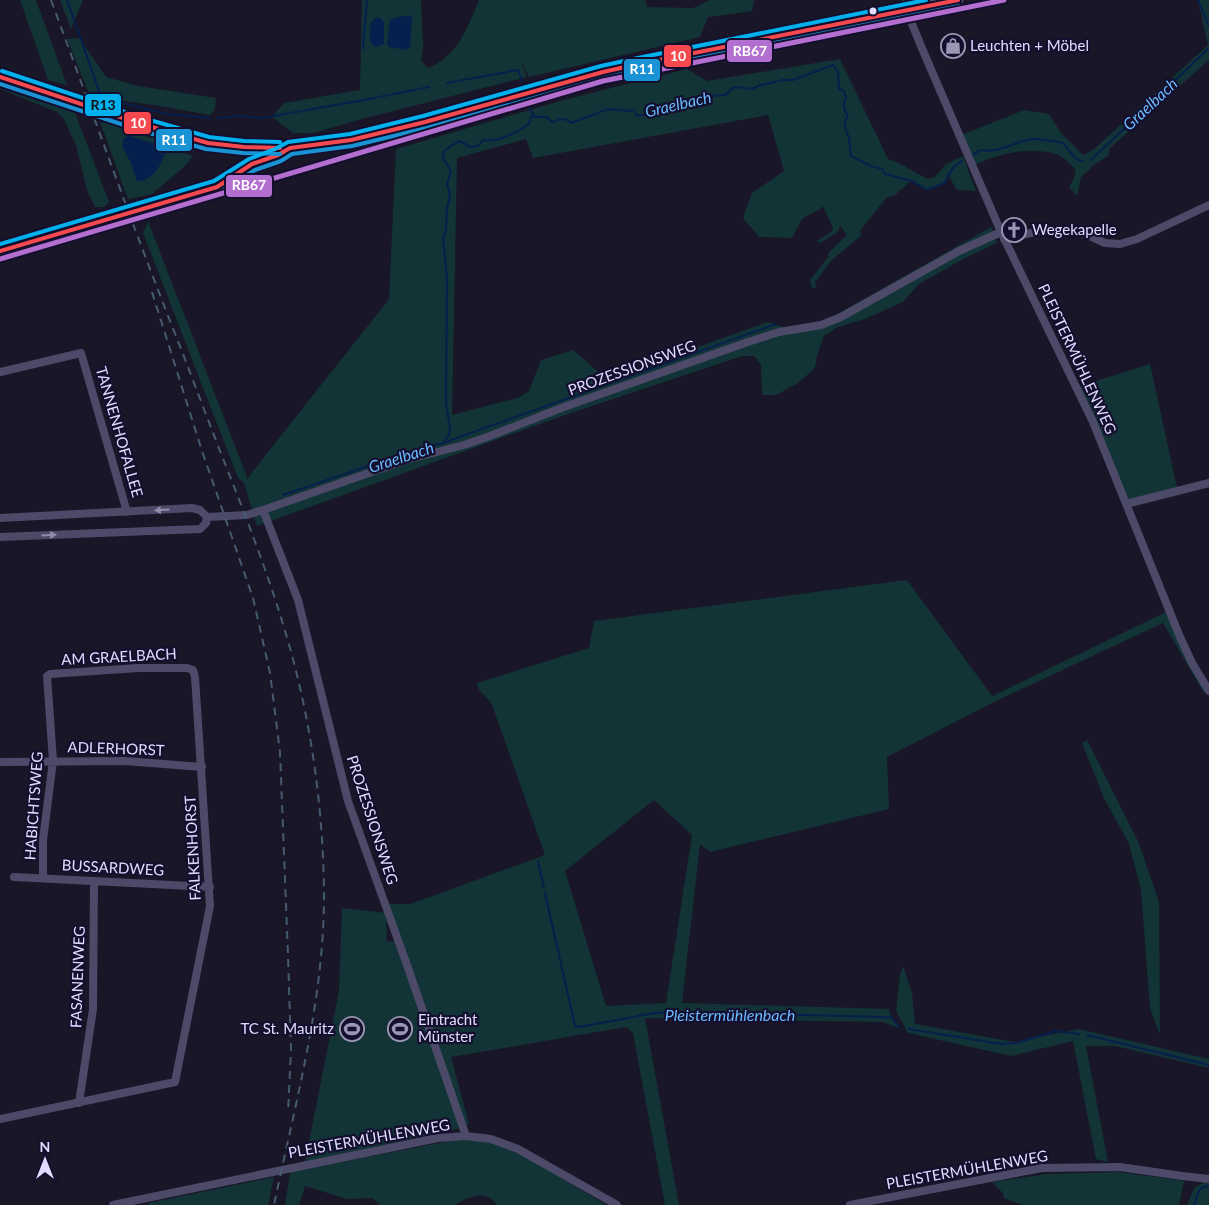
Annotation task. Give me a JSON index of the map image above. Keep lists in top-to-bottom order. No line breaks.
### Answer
{"streets":{"street":["PLEISTERMÜHLENWEG","PROZESSIONSWEG","TANNENHOFALLEE","AM GRAELBACH","ADLERHORST","HABICHTSWEG","FALKENHORST","BUSSARDWEG","FASANENWEG"]},"crossings":[["PLEISTERMÜHLENWEG","PROZESSIONSWEG"],["PROZESSIONSWEG","TANNENHOFALLEE"],["AM GRAELBACH","HABICHTSWEG"],["AM GRAELBACH","FALKENHORST"],["ADLERHORST","HABICHTSWEG"],["ADLERHORST","FALKENHORST"],["HABICHTSWEG","BUSSARDWEG"],["FALKENHORST","BUSSARDWEG"],["FALKENHORST","FASANENWEG"],["BUSSARDWEG","FASANENWEG"]],"water":["Graelbach","Pleistermühlenbach"],"places":{"shop":["Leuchten + Möbel"],"church":["Wegekapelle"],"sports":["TC St. Mauritz","Eintracht Münster"]},"lines":["transit line RB67","transit line 10","transit line R13","transit line R11"],"north":"top"}
